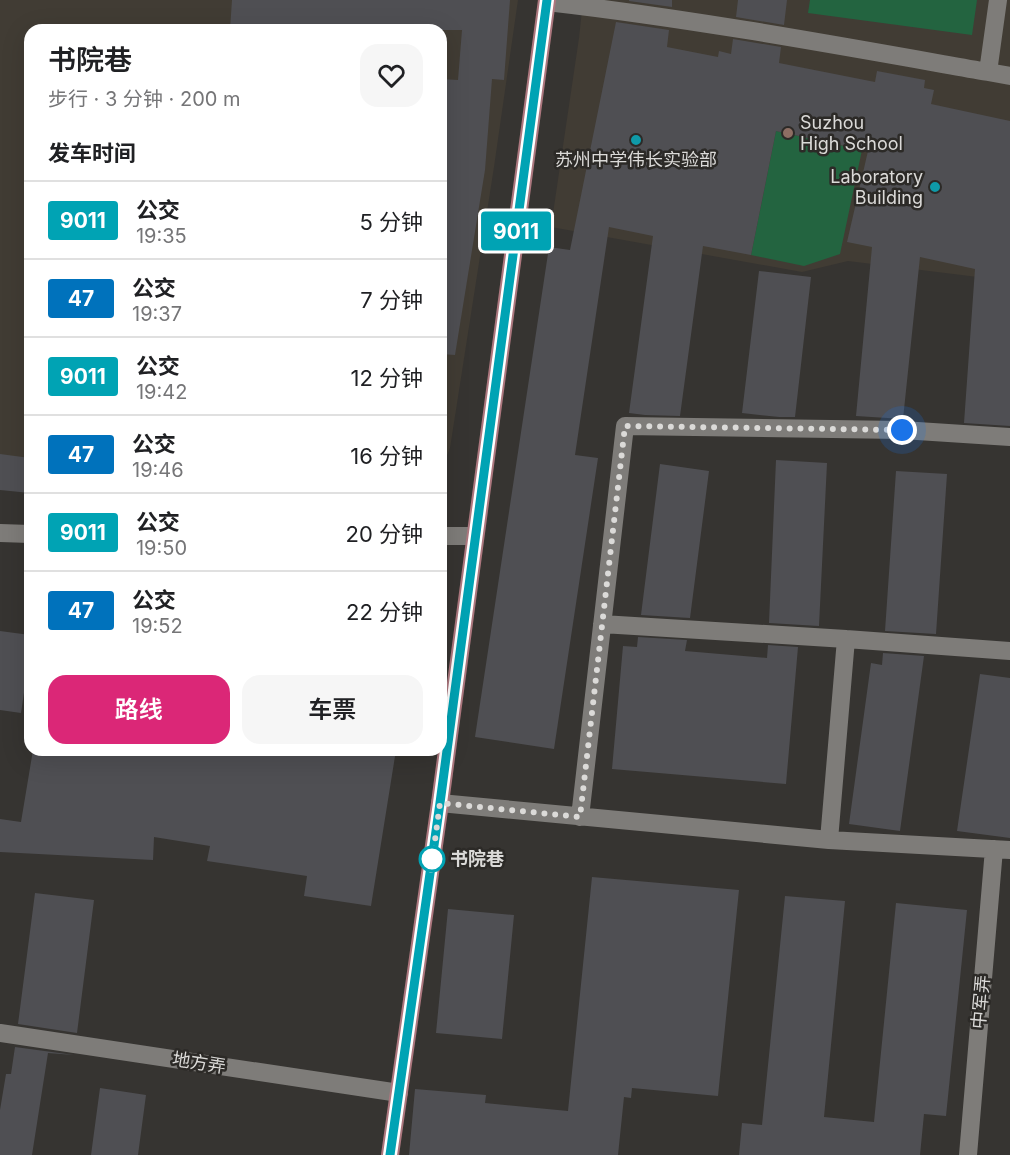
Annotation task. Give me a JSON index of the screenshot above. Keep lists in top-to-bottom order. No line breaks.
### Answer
{"streets":{"street":["中军弄","地方弄"]},"places":["Suzhou High School","苏州中学伟长实验部","Laboratory Building","书院巷"],"lines":["bus line 9011"],"page":{"on_map":"9011","heading":[["书院巷","步行 · 3 分钟 · 200 m"],"发车时间"],"list":[{"mark":"9011","name":"公交","note":"19:35","value":"5 分钟"},{"mark":"47","name":"公交","note":"19:37","value":"7 分钟"},{"mark":"9011","name":"公交","note":"19:42","value":"12 分钟"},{"mark":"47","name":"公交","note":"19:46","value":"16 分钟"},{"mark":"9011","name":"公交","note":"19:50","value":"20 分钟"},{"mark":"47","name":"公交","note":"19:52","value":"22 分钟"}],"buttons":["路线","车票"]}}
